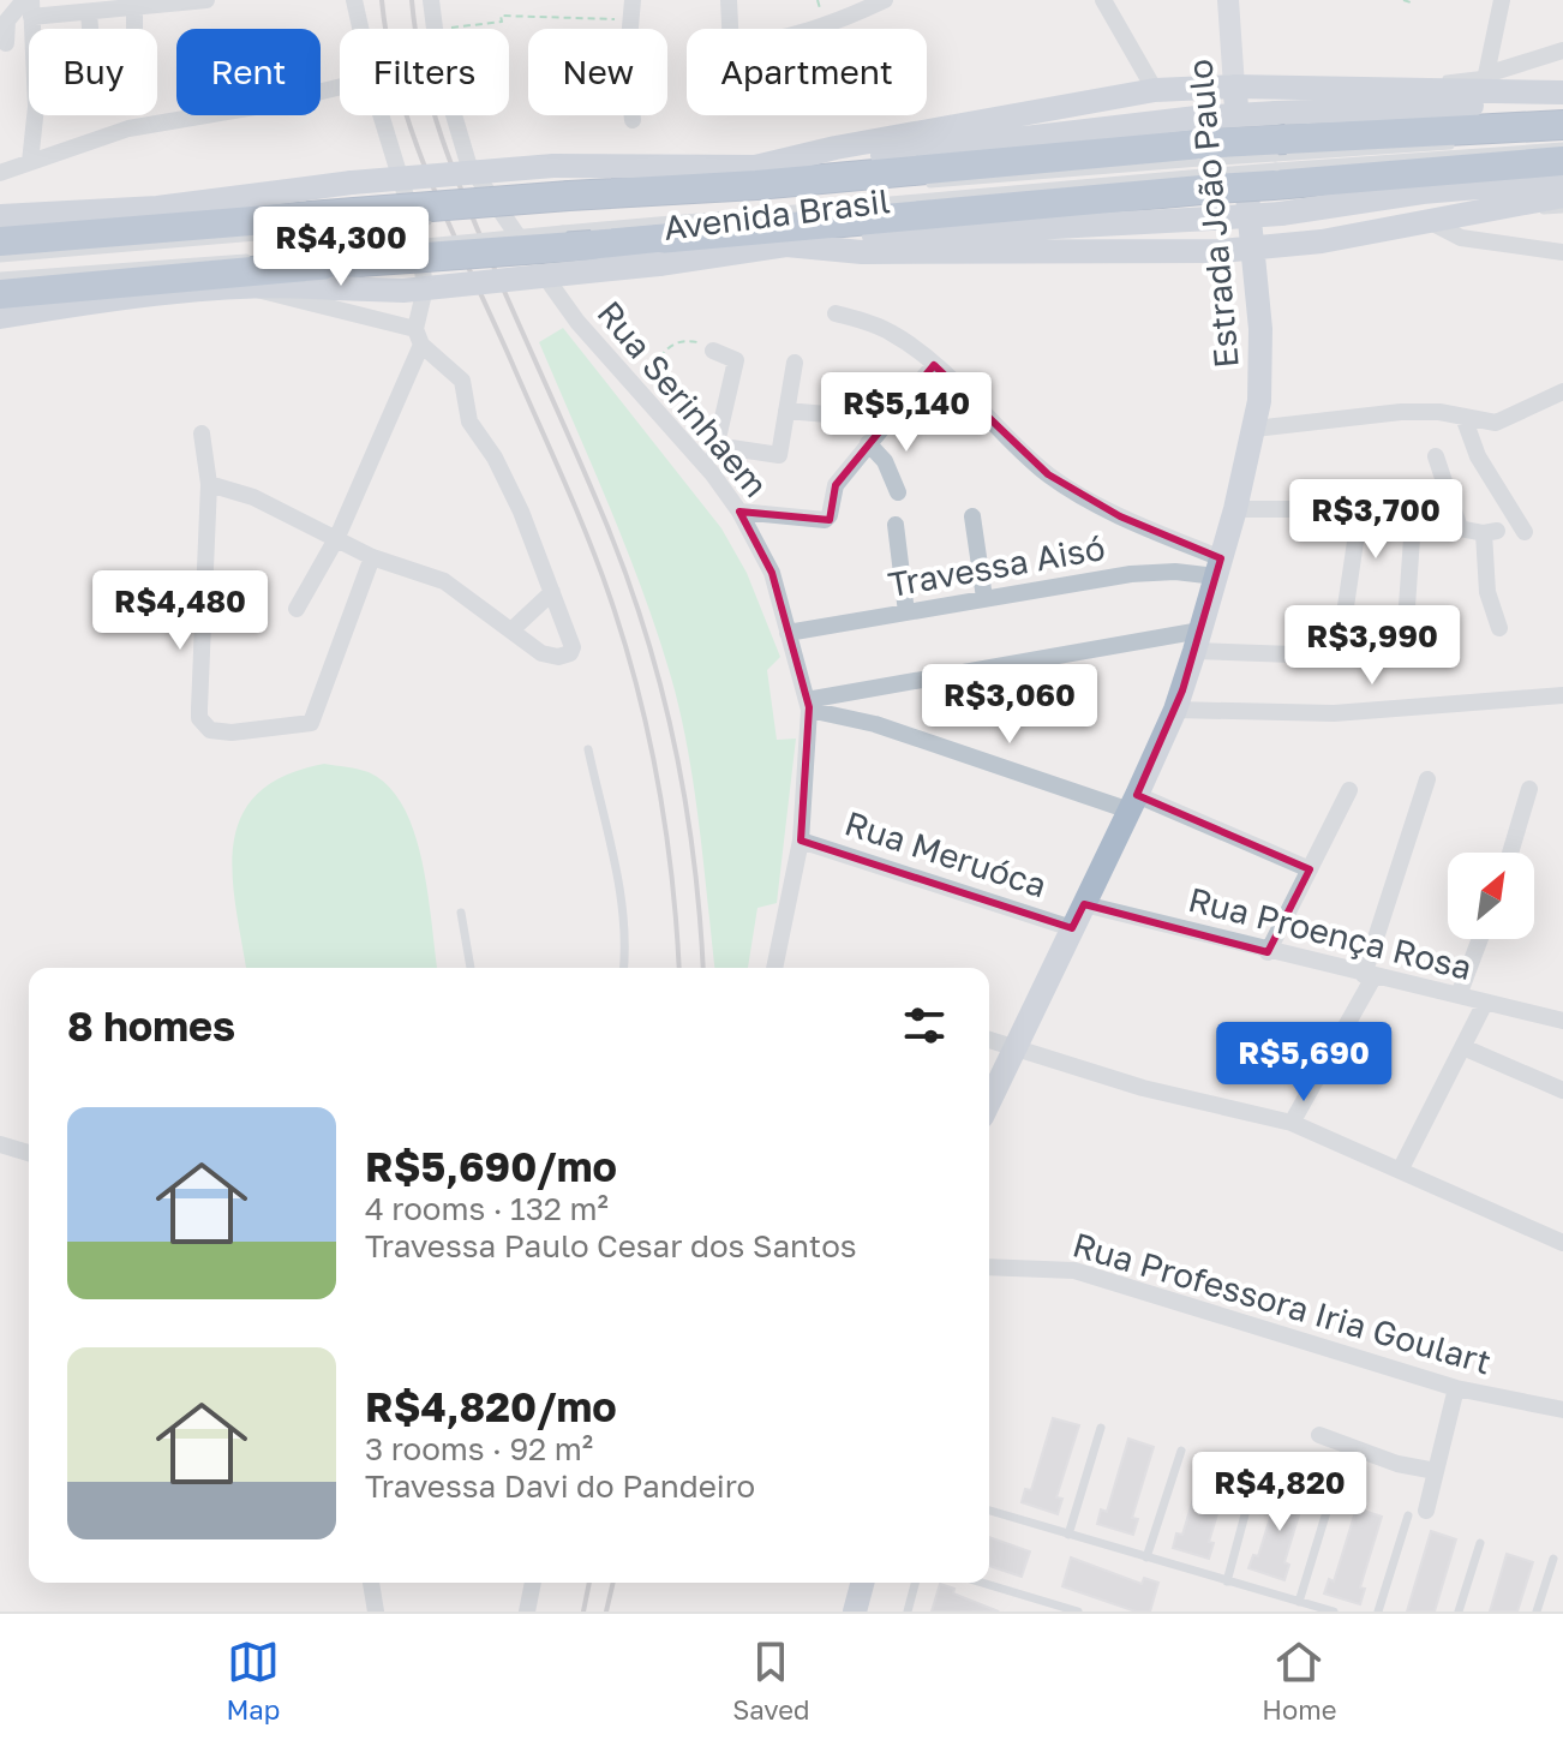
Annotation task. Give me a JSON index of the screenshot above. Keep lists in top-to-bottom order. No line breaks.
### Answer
{"streets":{"highway":["Avenida Brasil"],"main road":["Estrada João Paulo"],"street":["Rua Serinhaem","Travessa Aisó","Rua Meruóca","Rua Proença Rosa","Rua Professora Iria Goulart"]},"crossings":[["Estrada João Paulo","Travessa Aisó"],["Estrada João Paulo","Rua Meruóca"],["Estrada João Paulo","Rua Proença Rosa"],["Rua Serinhaem","Travessa Aisó"],["Rua Serinhaem","Rua Meruóca"]],"north":"top right","page":{"chip":["Buy","Rent","Filters","New","Apartment"],"price":["R$4,300","R$5,140","R$3,700","R$4,480","R$3,990","R$3,060","R$5,690","R$4,820"],"heading":"8 homes","list":[{"name":"R$5,690/mo","note":"4 rooms · 132 m² · Travessa Paulo Cesar dos Santos"},{"name":"R$4,820/mo","note":"3 rooms · 92 m² · Travessa Davi do Pandeiro"}],"tabs":["Map","Saved","Home"]}}
